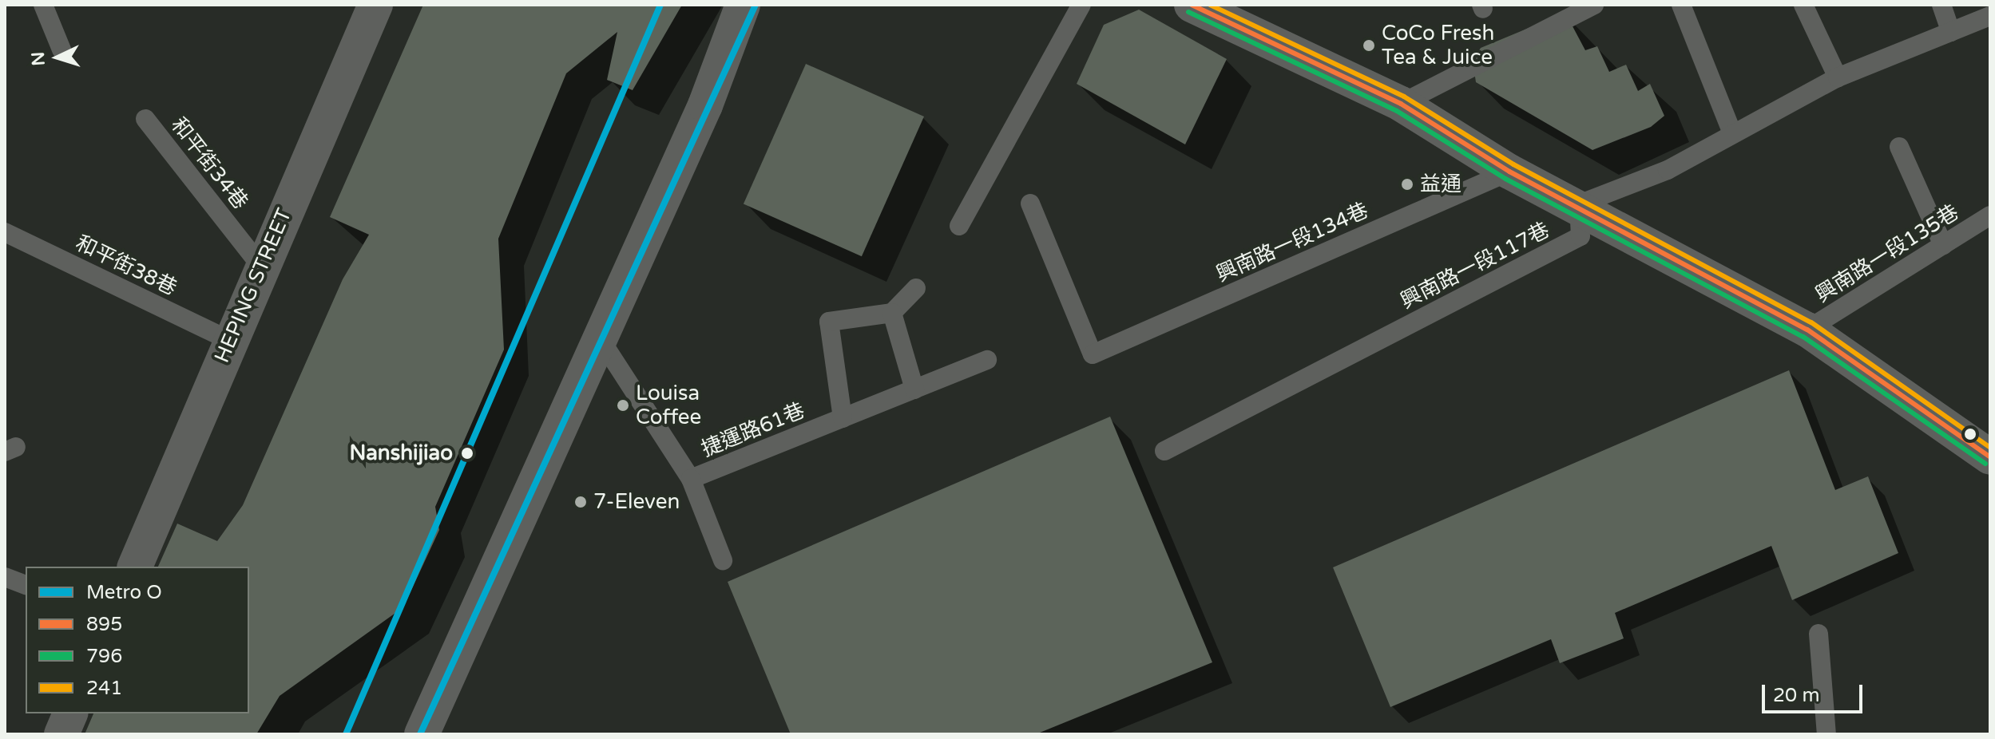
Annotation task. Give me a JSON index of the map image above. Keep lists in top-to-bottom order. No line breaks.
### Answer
{"streets":{"street":["HEPING STREET"],"lane":["和平街34巷","興南路一段134巷","興南路一段135巷","和平街38巷","興南路一段117巷","捷運路61巷"]},"crossings":[["和平街34巷","HEPING STREET"],["和平街38巷","HEPING STREET"]],"places":["CoCo Fresh Tea & Juice","益通","Louisa Coffee","Nanshijiao","7-Eleven"],"lines":["metro line O","transit line 895","transit line 241","transit line 796"],"legend":["Metro O","895","796","241"],"scale_bar":"20 m","north":"left"}
